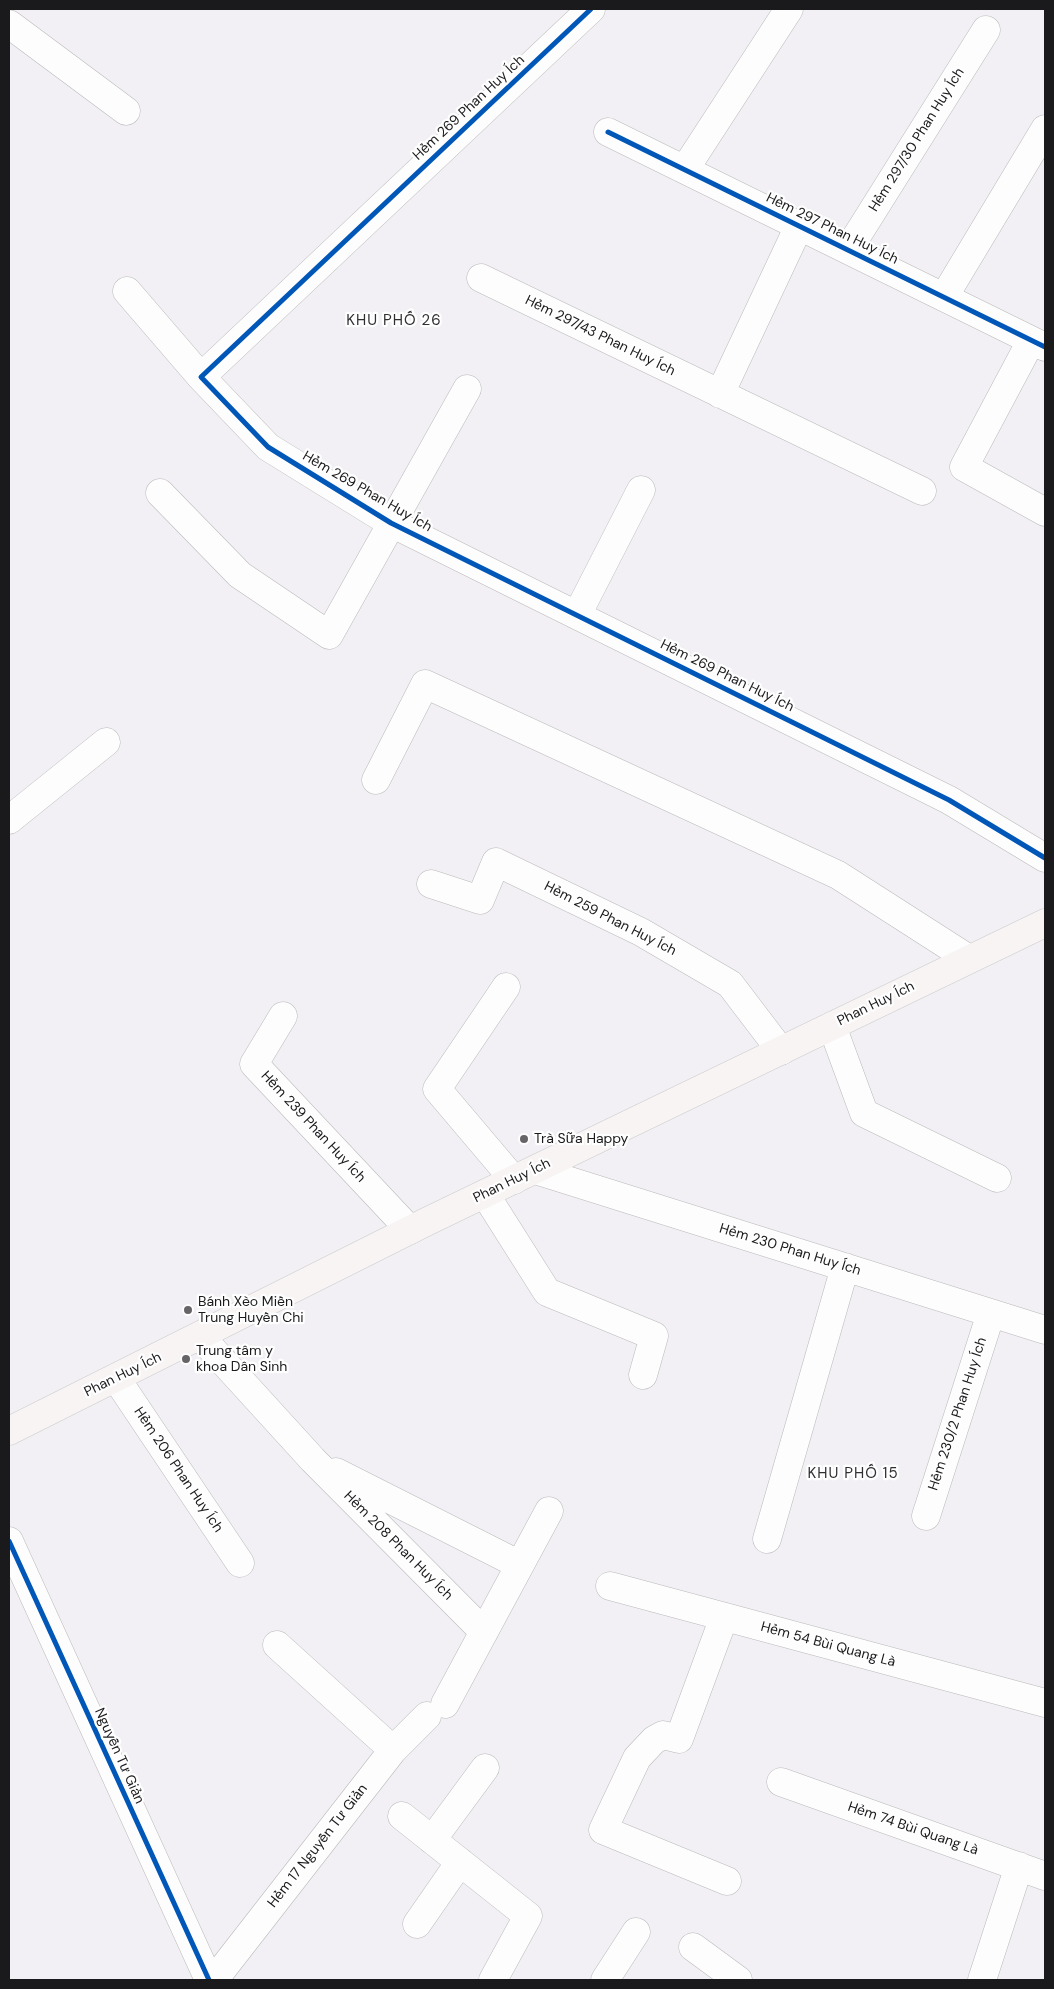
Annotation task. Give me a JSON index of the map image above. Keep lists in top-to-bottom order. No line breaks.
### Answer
{"streets":{"main road":["Phan Huy Ích"],"street":["Hẻm 269 Phan Huy Ích","Hẻm 297/30 Phan Huy Ích","Hẻm 297 Phan Huy Ích","Hẻm 297/43 Phan Huy Ích","Hẻm 259 Phan Huy Ích","Hẻm 239 Phan Huy Ích","Hẻm 230 Phan Huy Ích","Hẻm 230/2 Phan Huy Ích","Hẻm 206 Phan Huy Ích","Hẻm 208 Phan Huy Ích","Hẻm 54 Bùi Quang Là","Nguyễn Tư Giản","Hẻm 74 Bùi Quang Là","Hẻm 17 Nguyễn Tư Giản"]},"crossings":[["Hẻm 297/30 Phan Huy Ích","Hẻm 297 Phan Huy Ích"],["Hẻm 259 Phan Huy Ích","Phan Huy Ích"],["Phan Huy Ích","Hẻm 239 Phan Huy Ích"],["Phan Huy Ích","Hẻm 230 Phan Huy Ích"],["Phan Huy Ích","Hẻm 206 Phan Huy Ích"],["Phan Huy Ích","Hẻm 208 Phan Huy Ích"],["Hẻm 230 Phan Huy Ích","Hẻm 230/2 Phan Huy Ích"],["Hẻm 208 Phan Huy Ích","Hẻm 17 Nguyễn Tư Giản"]],"districts":["KHU PHỐ 26","KHU PHỐ 15"],"places":["Trà Sữa Happy","Bánh Xèo Miền Trung Huyền Chi","Trung tâm y khoa Dân Sinh"]}
